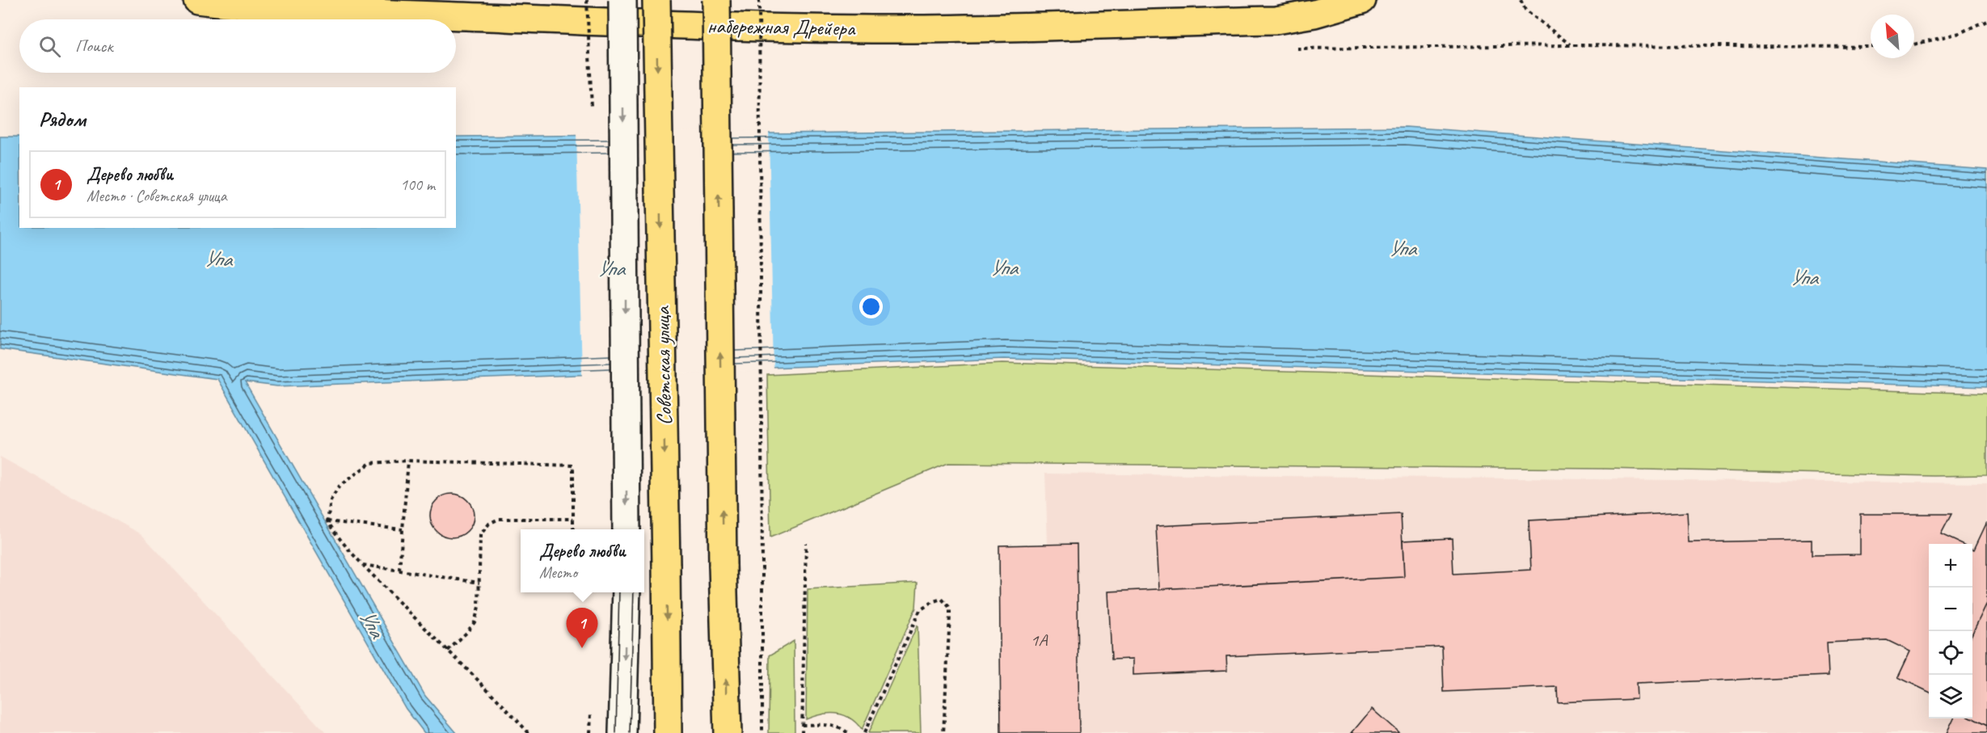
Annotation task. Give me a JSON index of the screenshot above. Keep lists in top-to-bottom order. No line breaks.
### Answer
{"streets":{"main road":["набережная Дрейера","Советская улица"]},"one_way":["Советская улица"],"water":["Упа"],"house_numbers":["1А"],"north":"top left","page":{"search":"Поиск","heading":"Рядом","list":[{"mark":"1","name":"Дерево любви","note":"Место · Советская улица","value":"100 m"}],"popup":["Дерево любви","Место"],"map_buttons":["+","−"],"pins":"1"}}
